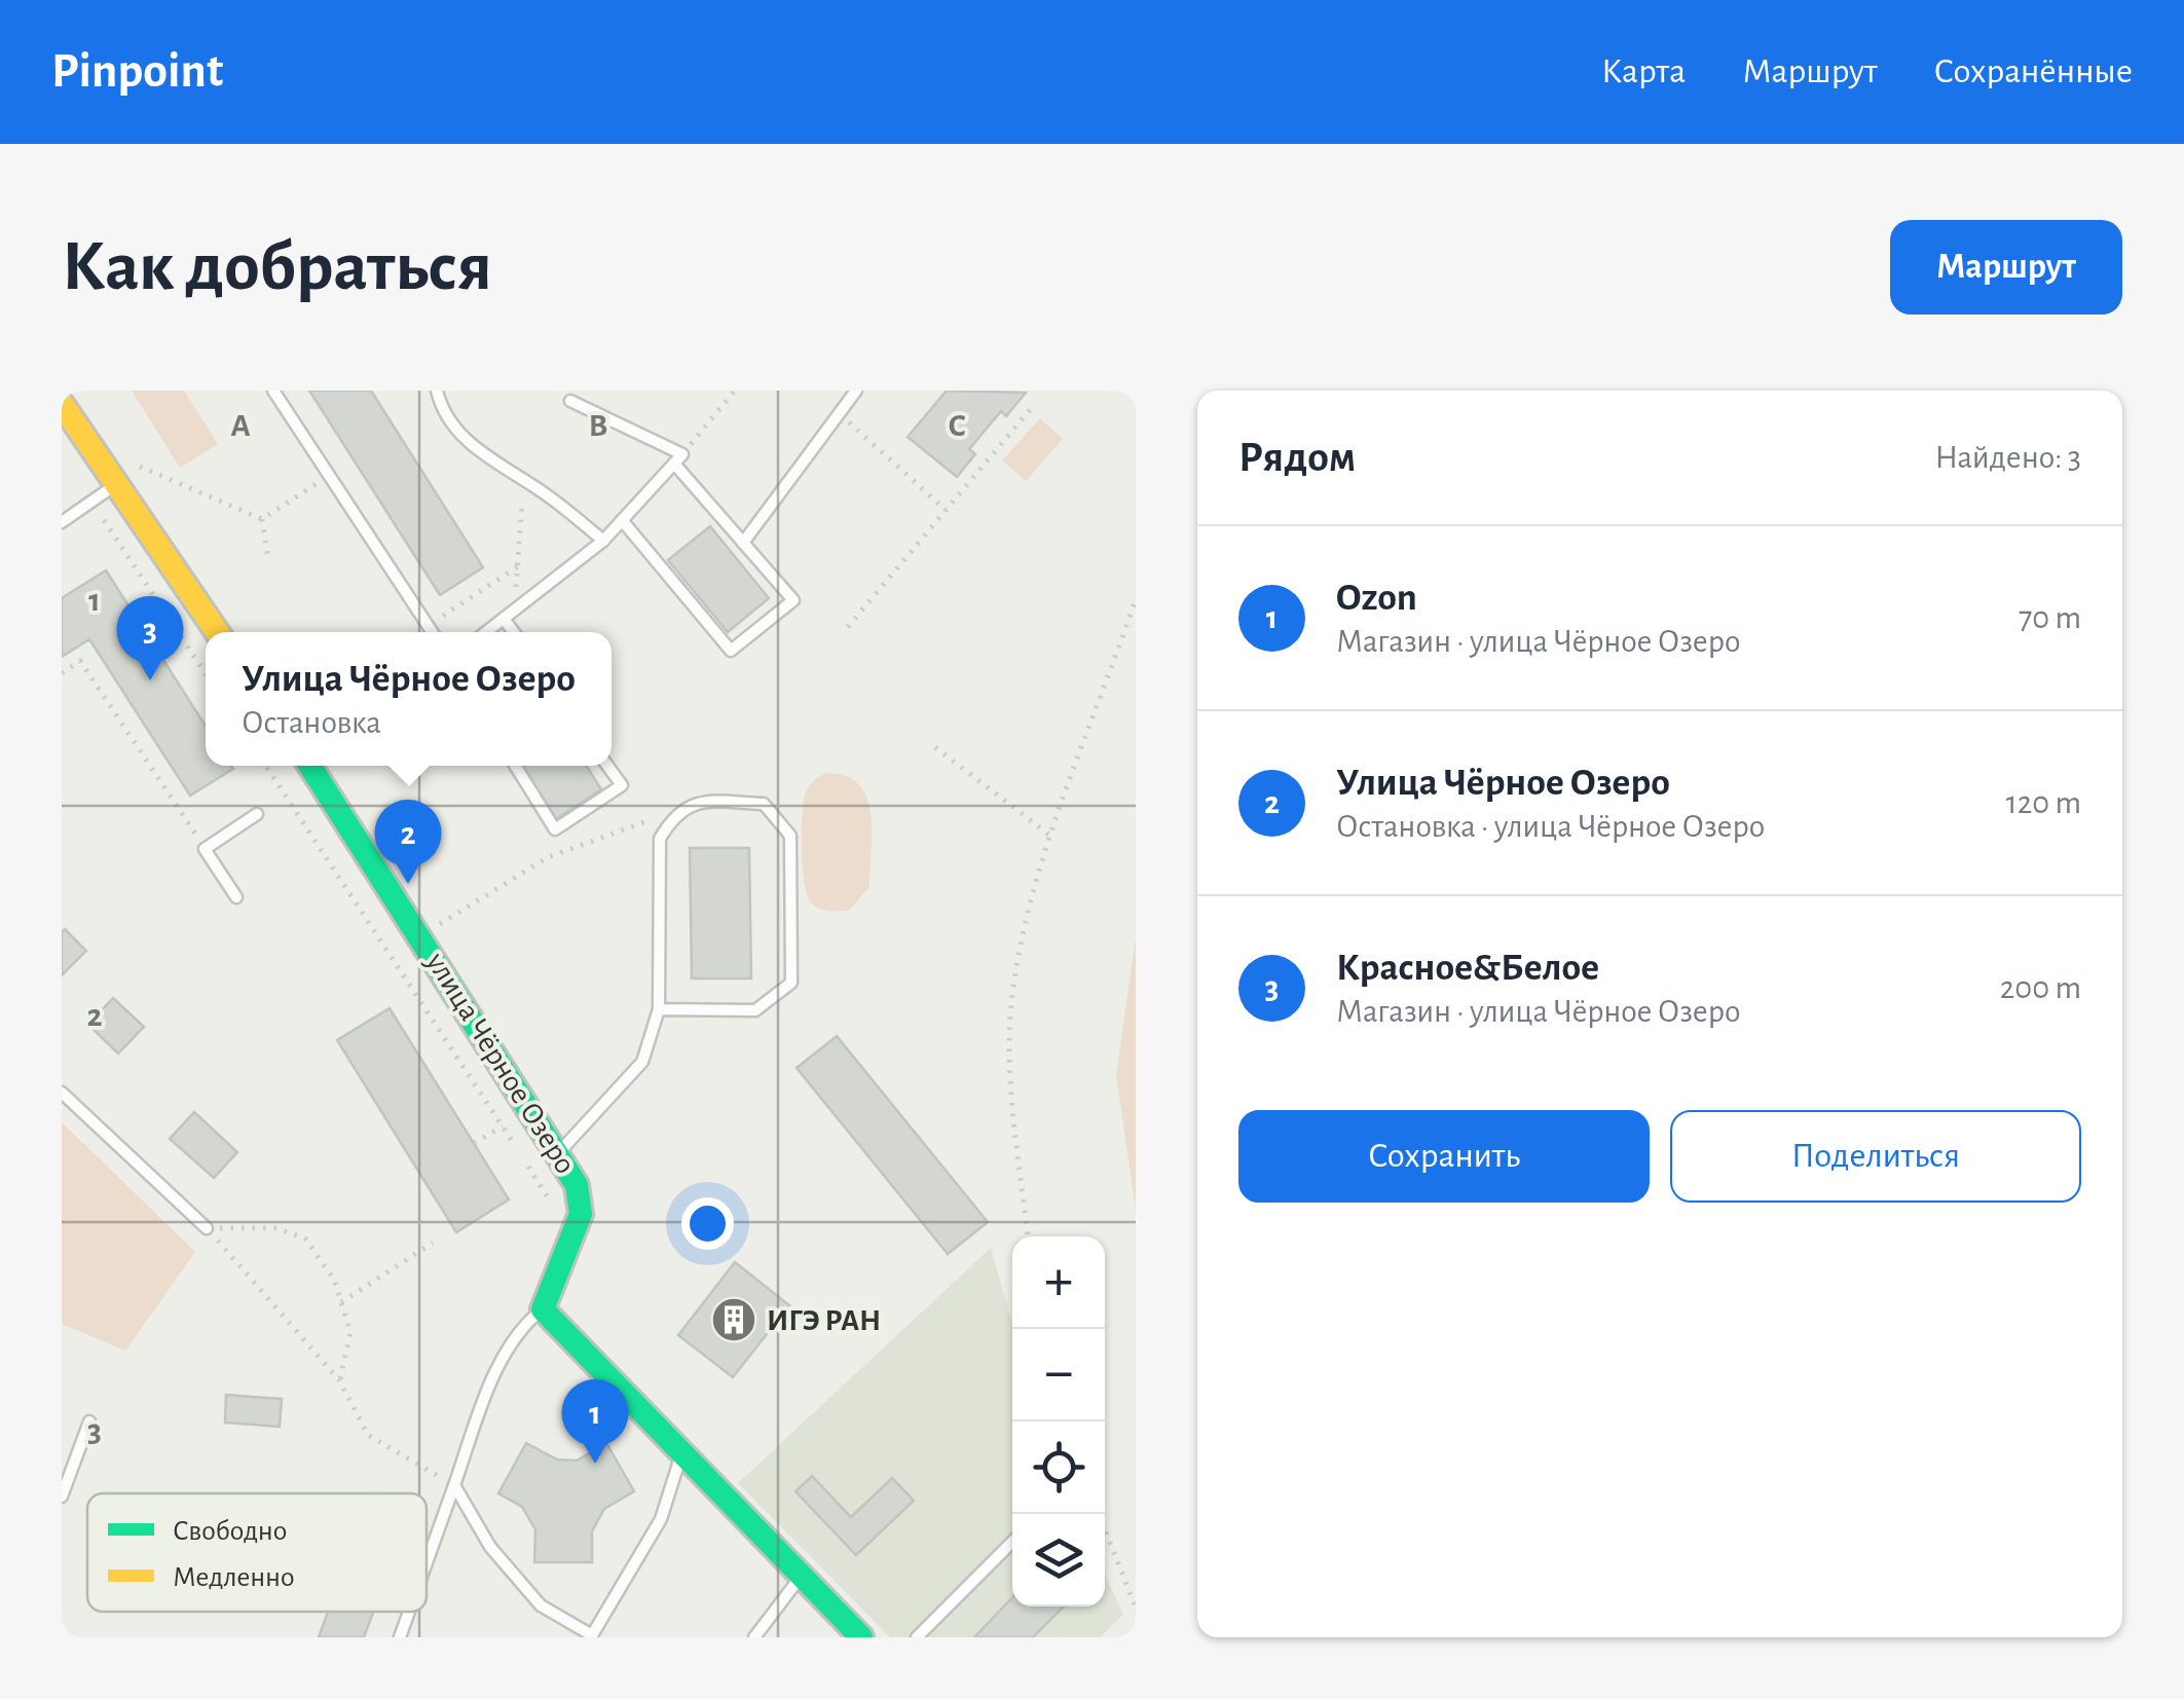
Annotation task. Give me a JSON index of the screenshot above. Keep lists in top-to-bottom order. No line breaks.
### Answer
{"streets":{"street":["улица Чёрное Озеро"]},"places":{"building":["ИГЭ РАН"]},"legend":["Свободно","Медленно"],"page":{"header":"Pinpoint","nav":["Карта","Маршрут","Сохранённые"],"buttons":["Маршрут",["Сохранить","Поделиться"]],"title":"Как добраться","heading":["Рядом","Найдено: 3"],"list":[{"mark":"1","name":"Ozon","note":"Магазин · улица Чёрное Озеро","value":"70 m"},{"mark":"2","name":"Улица Чёрное Озеро","note":"Остановка · улица Чёрное Озеро","value":"120 m"},{"mark":"3","name":"Красное&Белое","note":"Магазин · улица Чёрное Озеро","value":"200 m"}],"pins":["3","2","1"],"popup":["Улица Чёрное Озеро","Остановка"],"map_buttons":["+","−"]},"grid":{"columns":["A","B","C"],"rows":["1","2","3"]}}
